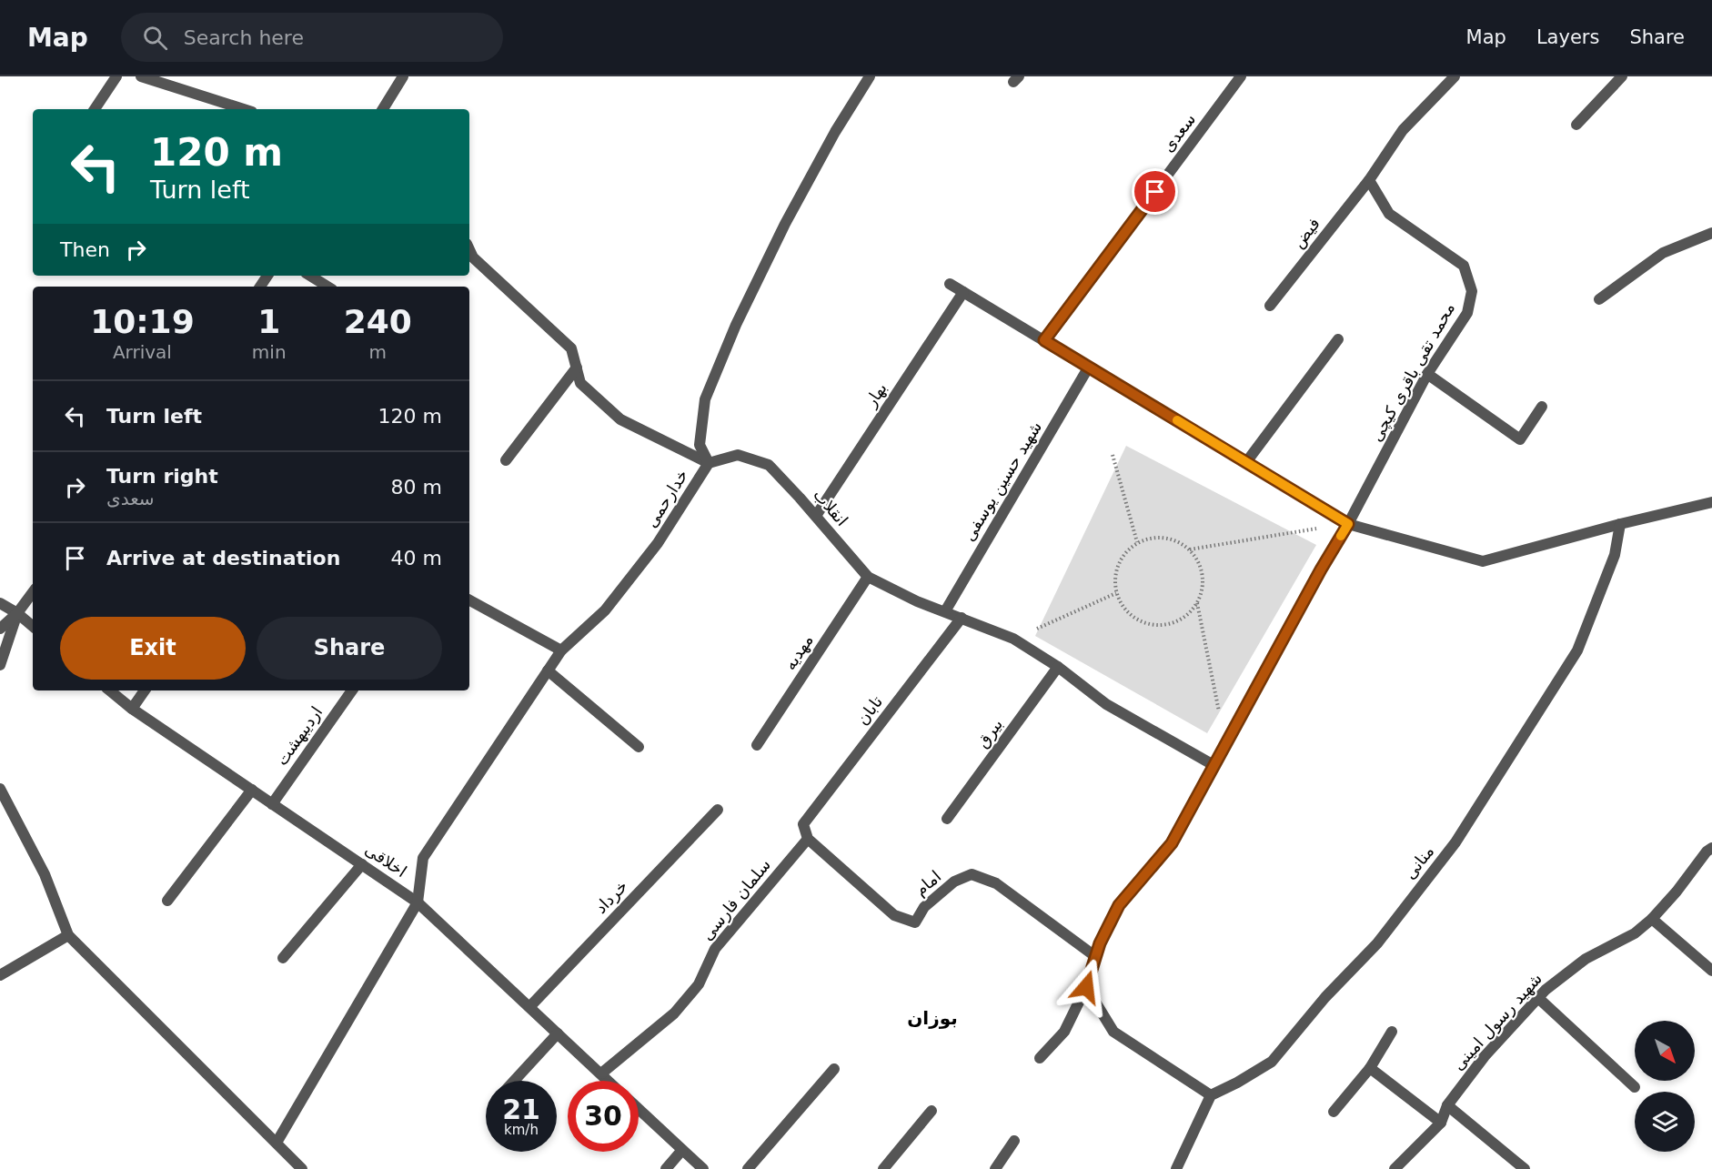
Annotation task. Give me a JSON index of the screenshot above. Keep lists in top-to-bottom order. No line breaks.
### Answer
{"streets":{"street":["سعدی","فیض","محمد تقی باقری کیچی","بهار","شهید حسین یوسفی","خدارحمی","انقلاب","مهدیه","تابان","بیرق","اردیبهشت","اخلاقی","منانی","امام","خرداد","سلمان فارسی","شهید رسول امینی"]},"crossings":[["فیض","محمد تقی باقری کیچی"],["بهار","انقلاب"],["شهید حسین یوسفی","انقلاب"],["خدارحمی","انقلاب"],["خدارحمی","اخلاقی"],["انقلاب","مهدیه"],["انقلاب","تابان"],["انقلاب","بیرق"],["تابان","امام"],["تابان","سلمان فارسی"],["اردیبهشت","اخلاقی"],["اخلاقی","خرداد"],["اخلاقی","سلمان فارسی"],["امام","سلمان فارسی"]],"districts":["بوزان"],"north":"bottom right","page":{"header":"Map","search":"Search here","nav":["Map","Layers","Share"],"turn":["120 m","Turn left"],"then":"Then","eta":["10:19","Arrival","1","min","240","m"],"list":[{"name":"Turn left","value":"120 m"},{"name":"Turn right","note":"سعدی","value":"80 m"},{"name":"Arrive at destination","value":"40 m"}],"buttons":["Exit","Share"],"speed":"21 km/h","limit":"30"}}
